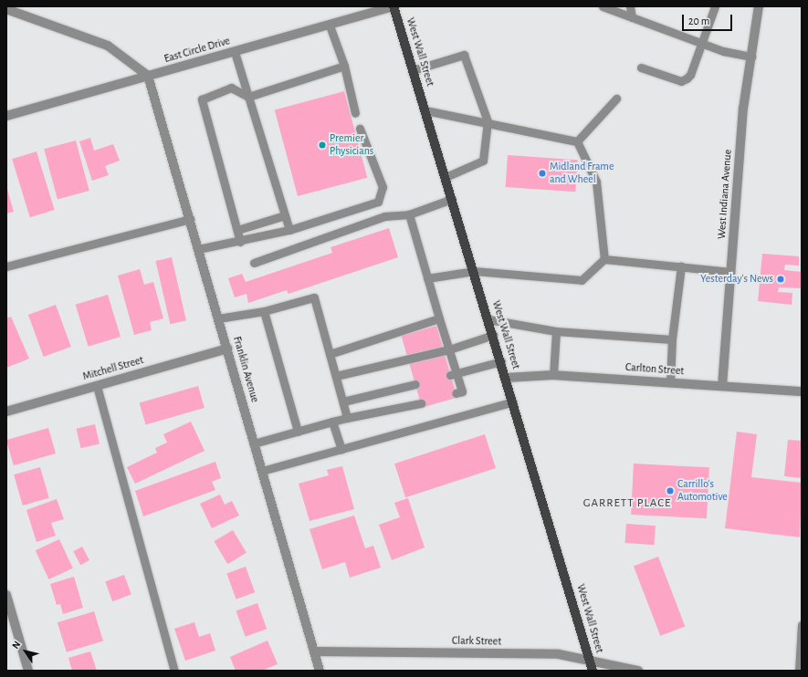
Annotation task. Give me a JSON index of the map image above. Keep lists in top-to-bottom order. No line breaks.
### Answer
{"streets":{"main road":["West Wall Street"],"street":["East Circle Drive","West Indiana Avenue","Mitchell Street","Franklin Avenue","Carlton Street","Clark Street"]},"crossings":[["East Circle Drive","West Wall Street"],["East Circle Drive","Franklin Avenue"],["West Wall Street","Carlton Street"],["West Wall Street","Clark Street"],["West Indiana Avenue","Carlton Street"],["Mitchell Street","Franklin Avenue"],["Franklin Avenue","Clark Street"]],"districts":["GARRETT PLACE"],"places":["Premier Physicians","Midland Frame and Wheel","Yesterday's News","Carrillo's Automotive"],"scale_bar":"20 m","north":"top left"}
